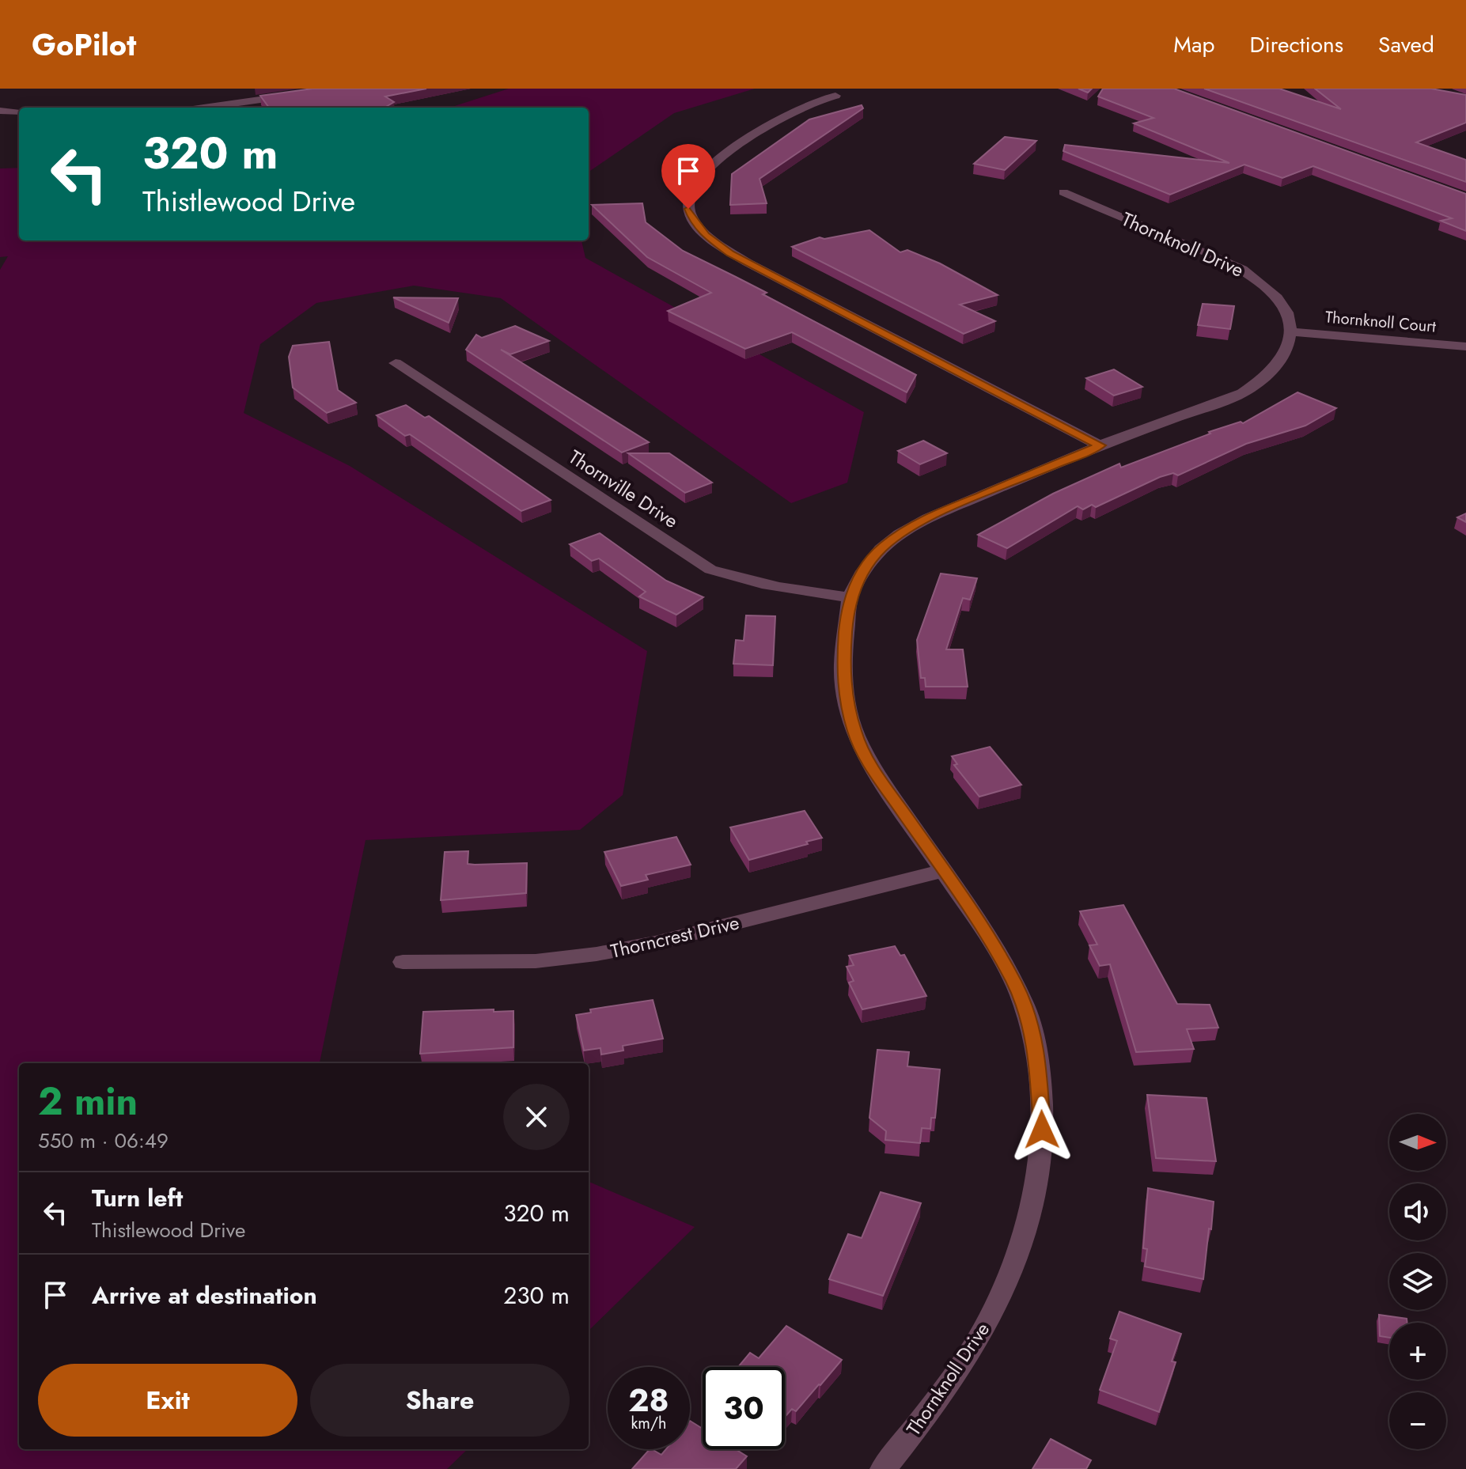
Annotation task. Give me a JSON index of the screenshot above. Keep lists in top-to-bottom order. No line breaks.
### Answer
{"streets":{"street":["Thornknoll Drive","Thornknoll Court","Thornville Drive","Thorncrest Drive"]},"crossings":[["Thornknoll Drive","Thornknoll Court"],["Thornknoll Drive","Thornville Drive"],["Thornknoll Drive","Thorncrest Drive"]],"north":"right","page":{"header":"GoPilot","nav":["Map","Directions","Saved"],"turn":["320 m","Thistlewood Drive"],"heading":["2 min","550 m · 06:49"],"map_buttons":["+","−"],"list":[{"name":"Turn left","note":"Thistlewood Drive","value":"320 m"},{"name":"Arrive at destination","value":"230 m"}],"buttons":["Exit","Share"],"speed":"28 km/h","limit":"30"}}
